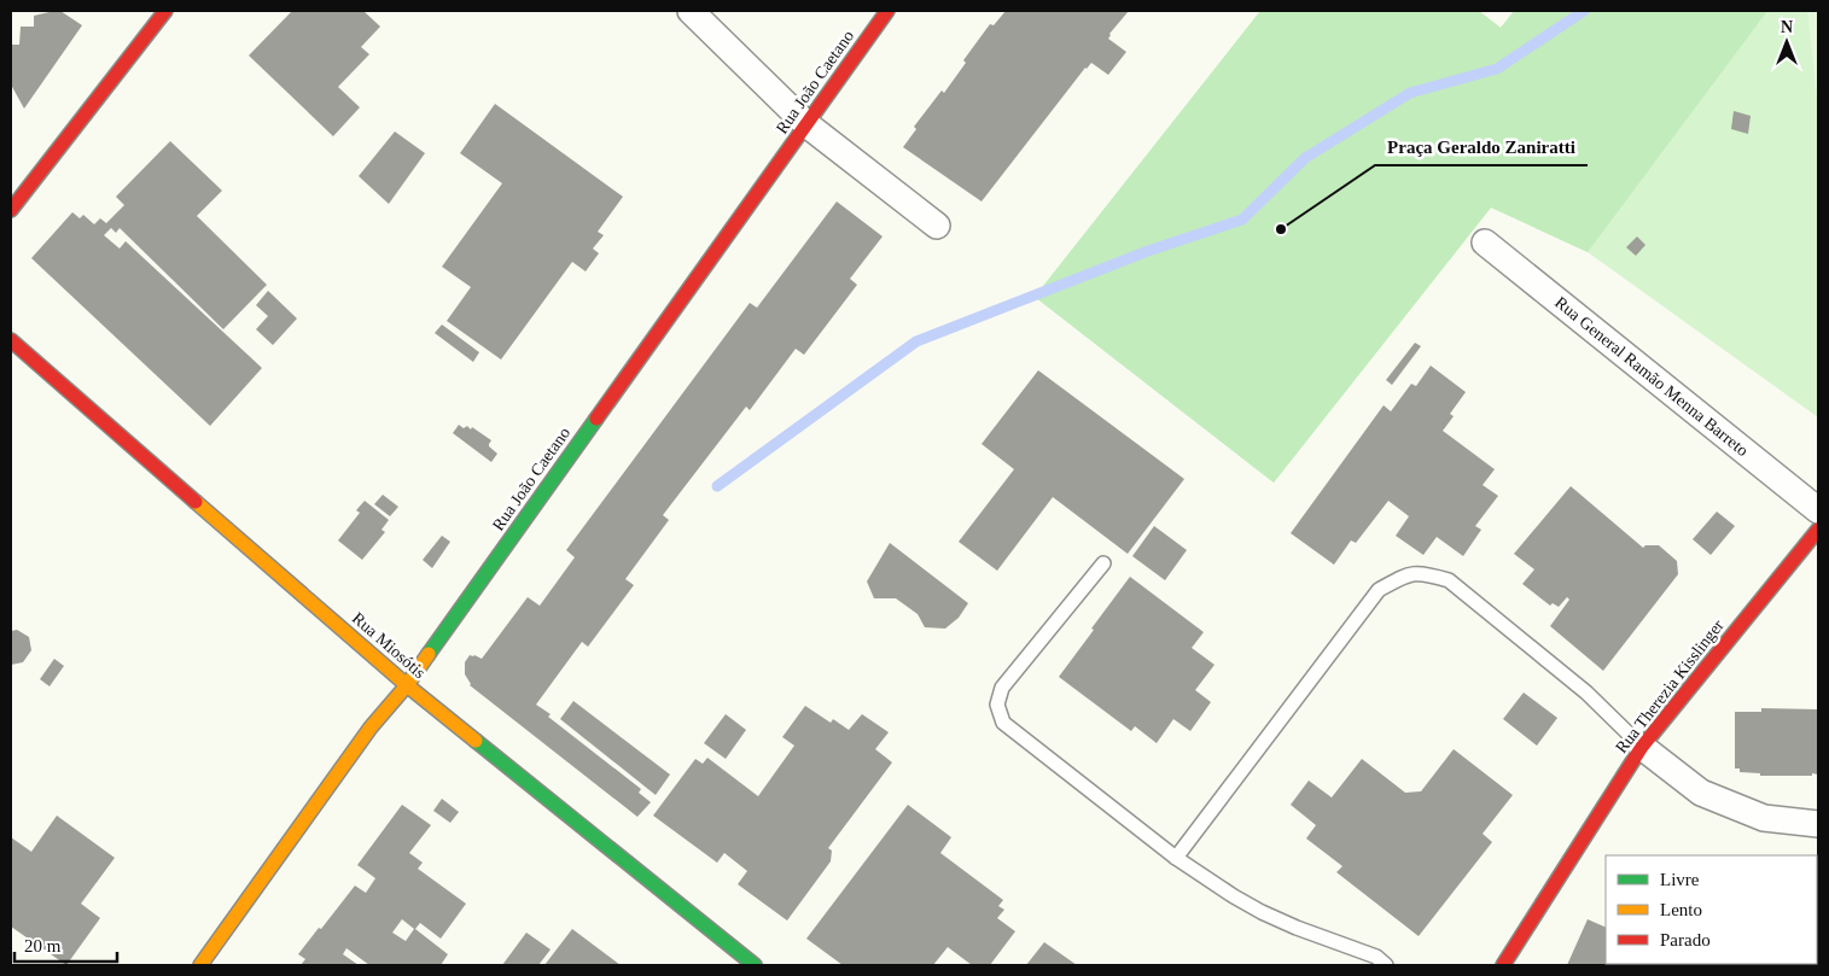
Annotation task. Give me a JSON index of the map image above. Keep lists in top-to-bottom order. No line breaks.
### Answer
{"streets":{"street":["Rua João Caetano","Rua General Ramão Menna Barreto","Rua Miosótis","Rua Therezia Kisslinger"]},"crossings":[["Rua João Caetano","Rua Miosótis"]],"places":["Praça Geraldo Zaniratti"],"legend":["Livre","Lento","Parado"],"scale_bar":"20 m","north":"top"}
